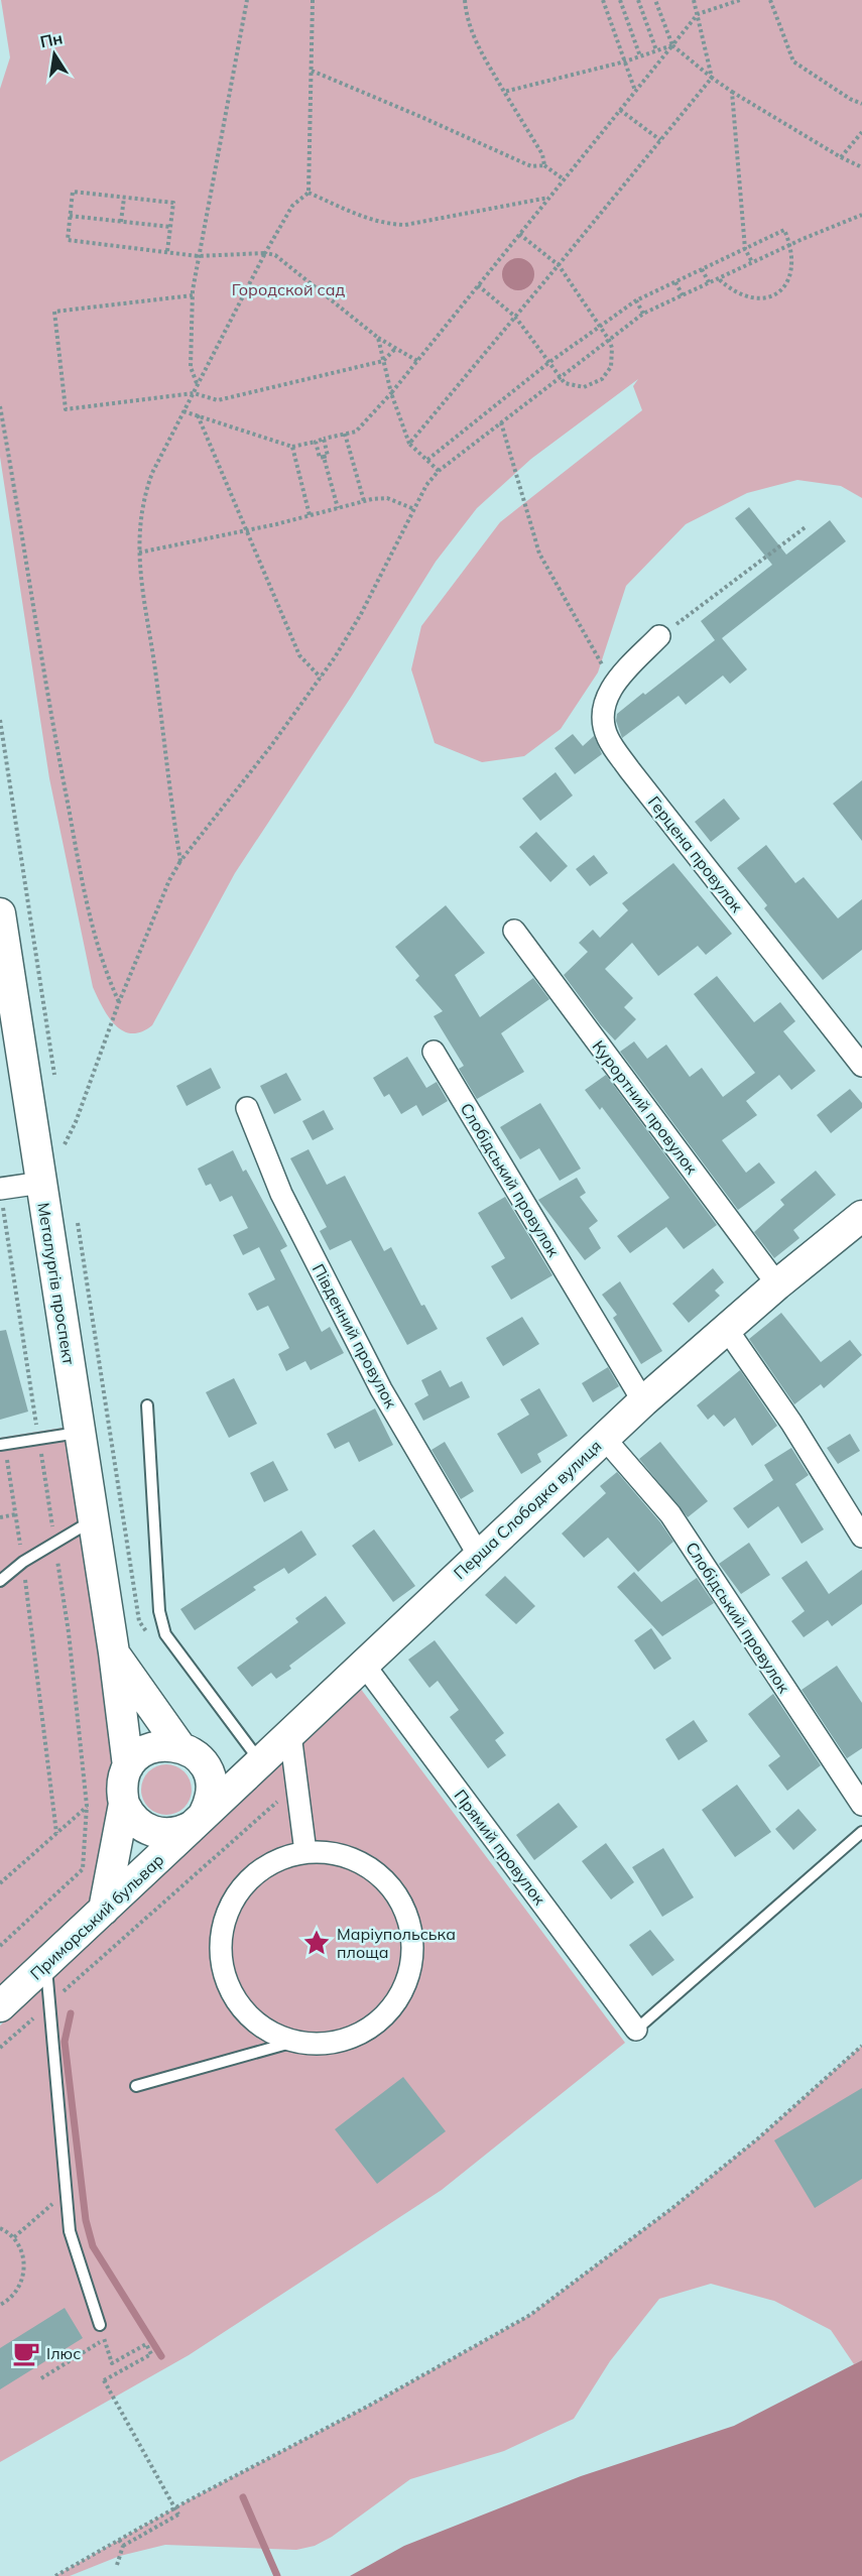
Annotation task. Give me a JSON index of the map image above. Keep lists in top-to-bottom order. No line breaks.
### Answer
{"streets":{"street":["Герцена провулок","Курортний провулок","Слобідський провулок","Металургів проспект","Південний провулок","Перша Слободка вулиця","Прямий провулок","Приморський бульвар"]},"crossings":[["Курортний провулок","Перша Слободка вулиця"],["Слобідський провулок","Перша Слободка вулиця"],["Металургів проспект","Перша Слободка вулиця"],["Металургів проспект","Приморський бульвар"],["Південний провулок","Перша Слободка вулиця"],["Перша Слободка вулиця","Прямий провулок"],["Перша Слободка вулиця","Приморський бульвар"]],"parks":["Городской сад"],"places":{"place":["Маріупольська площа"],"cafe":["Ілюс"]},"north":"top"}
